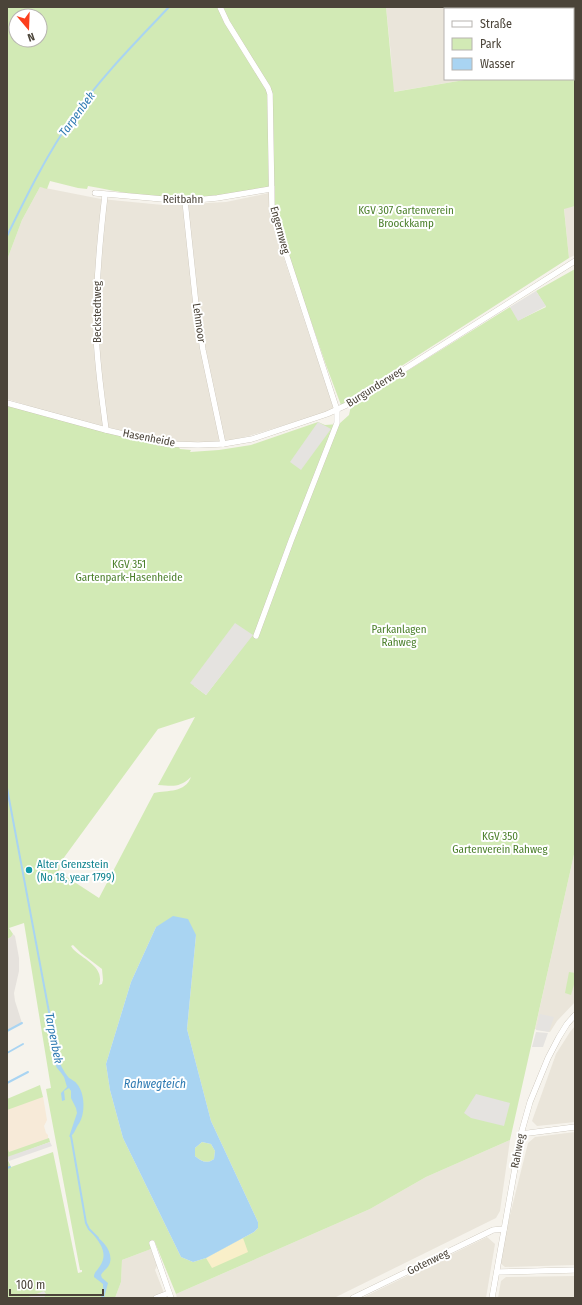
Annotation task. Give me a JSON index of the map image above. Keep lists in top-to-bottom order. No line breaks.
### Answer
{"streets":{"street":["Reitbahn","Engernweg","Beckstedtweg","Lehmoor","Burgunderweg","Hasenheide","Rahweg","Gotenweg"]},"crossings":[["Reitbahn","Engernweg"],["Reitbahn","Beckstedtweg"],["Reitbahn","Lehmoor"],["Engernweg","Burgunderweg"],["Engernweg","Hasenheide"],["Beckstedtweg","Hasenheide"],["Lehmoor","Hasenheide"],["Burgunderweg","Hasenheide"],["Rahweg","Gotenweg"]],"water":["Tarpenbek","Rahwegteich"],"parks":["KGV 307 Gartenverein Broockkamp","KGV 351 Gartenpark-Hasenheide","Parkanlagen Rahweg","KGV 350 Gartenverein Rahweg"],"places":["Alter Grenzstein (No 18, year 1799)"],"legend":["Straße","Park","Wasser"],"scale_bar":"100 m","north":"bottom"}
